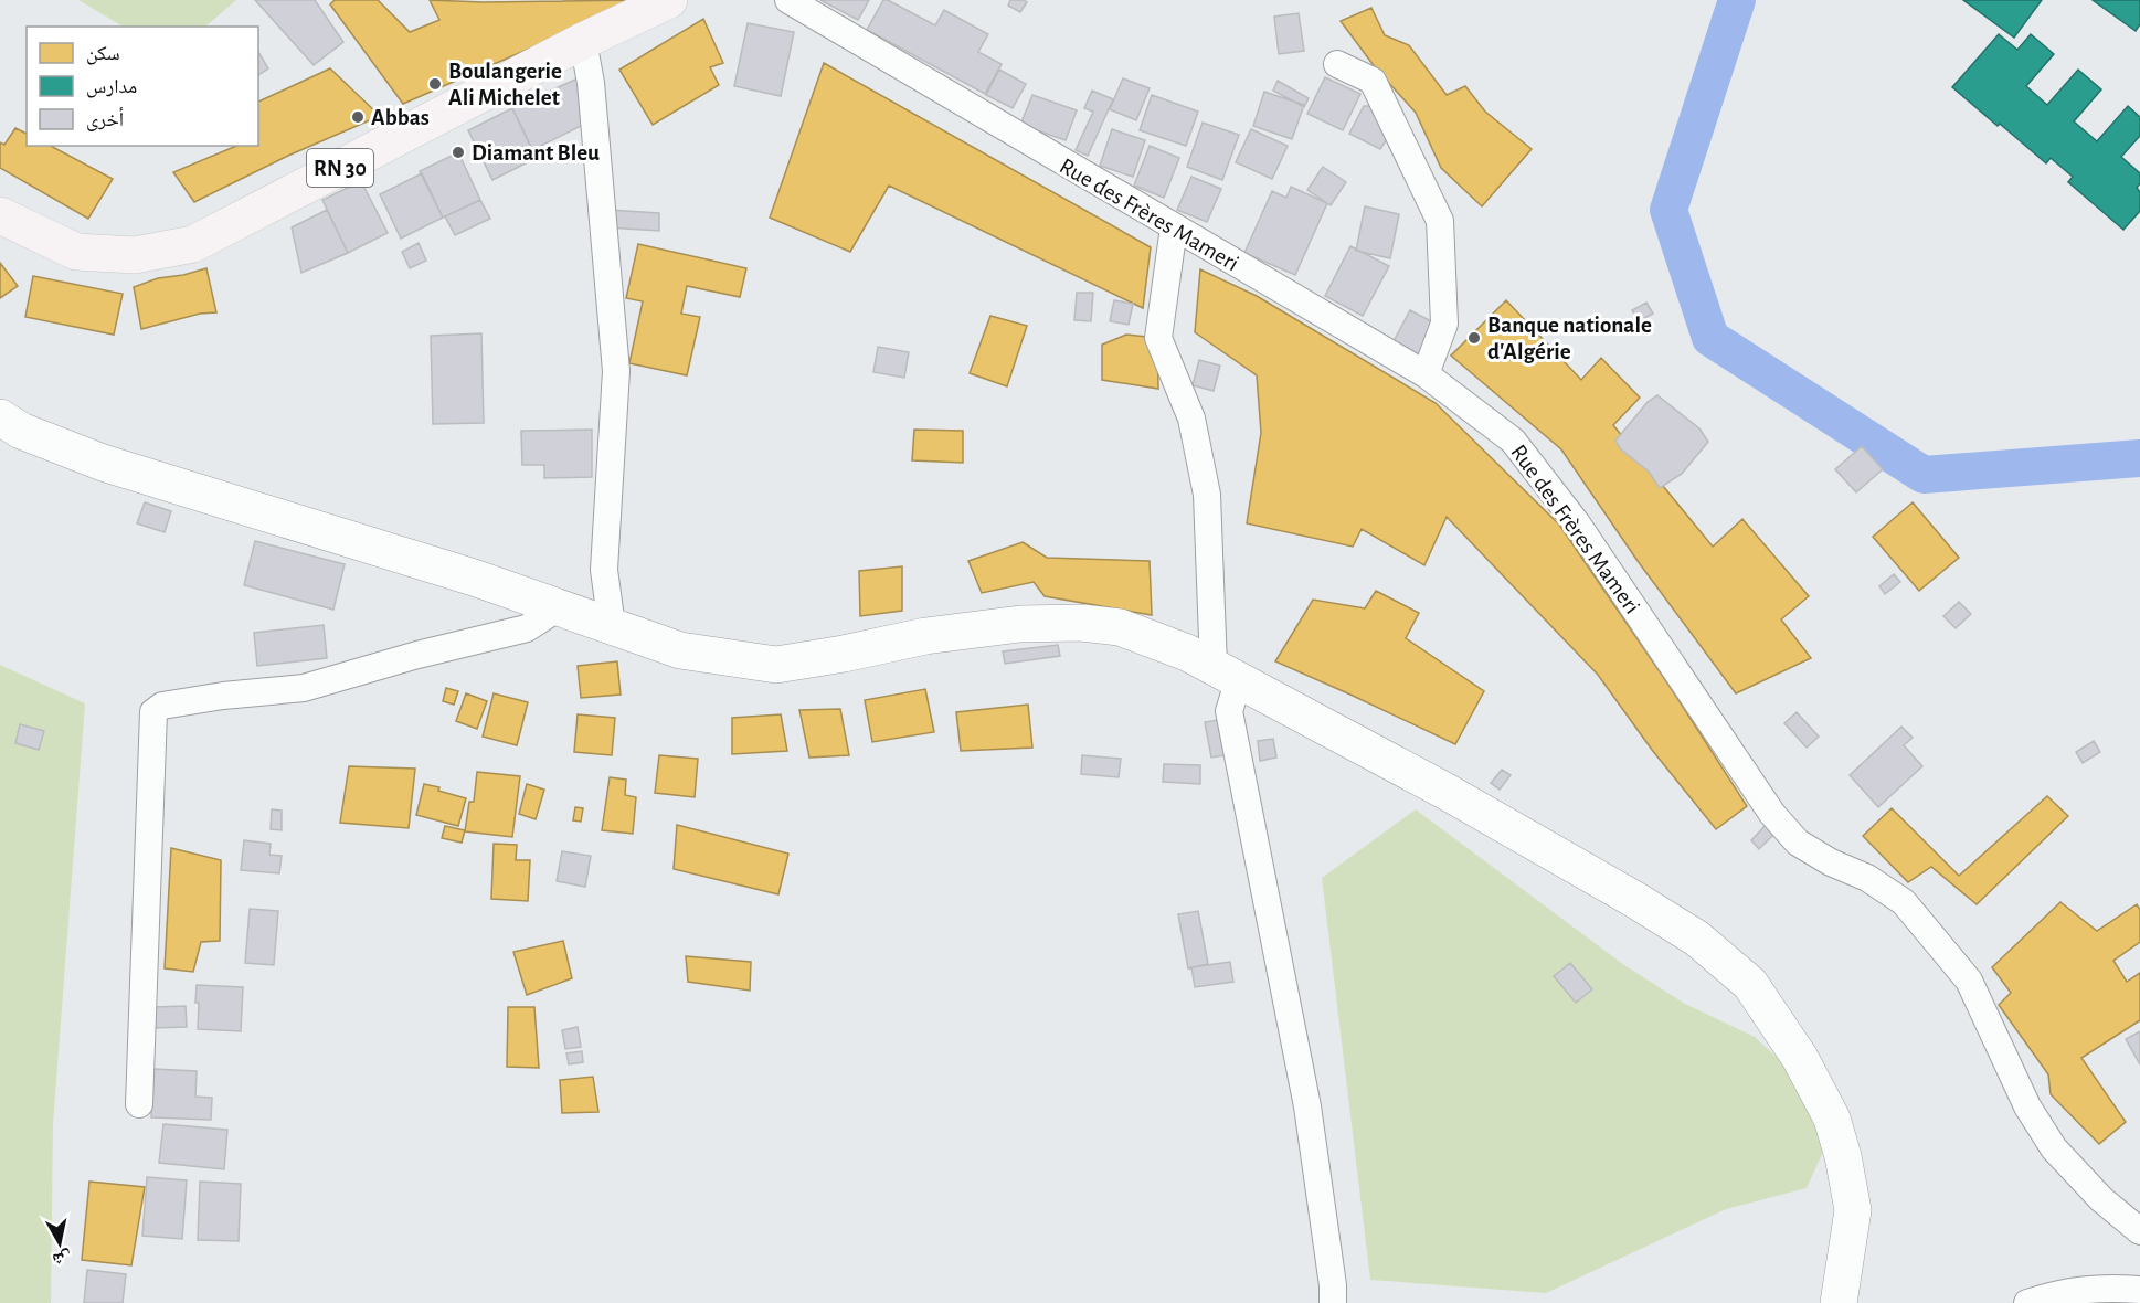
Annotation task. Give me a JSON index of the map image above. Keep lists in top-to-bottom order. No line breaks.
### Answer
{"streets":{"main road":["RN 30"],"street":["Rue des Frères Mameri"]},"places":["Boulangerie Ali Michelet","Abbas","Diamant Bleu","Banque nationale d'Algérie"],"legend":["سكن","مدارس","أخرى"],"north":"bottom"}
